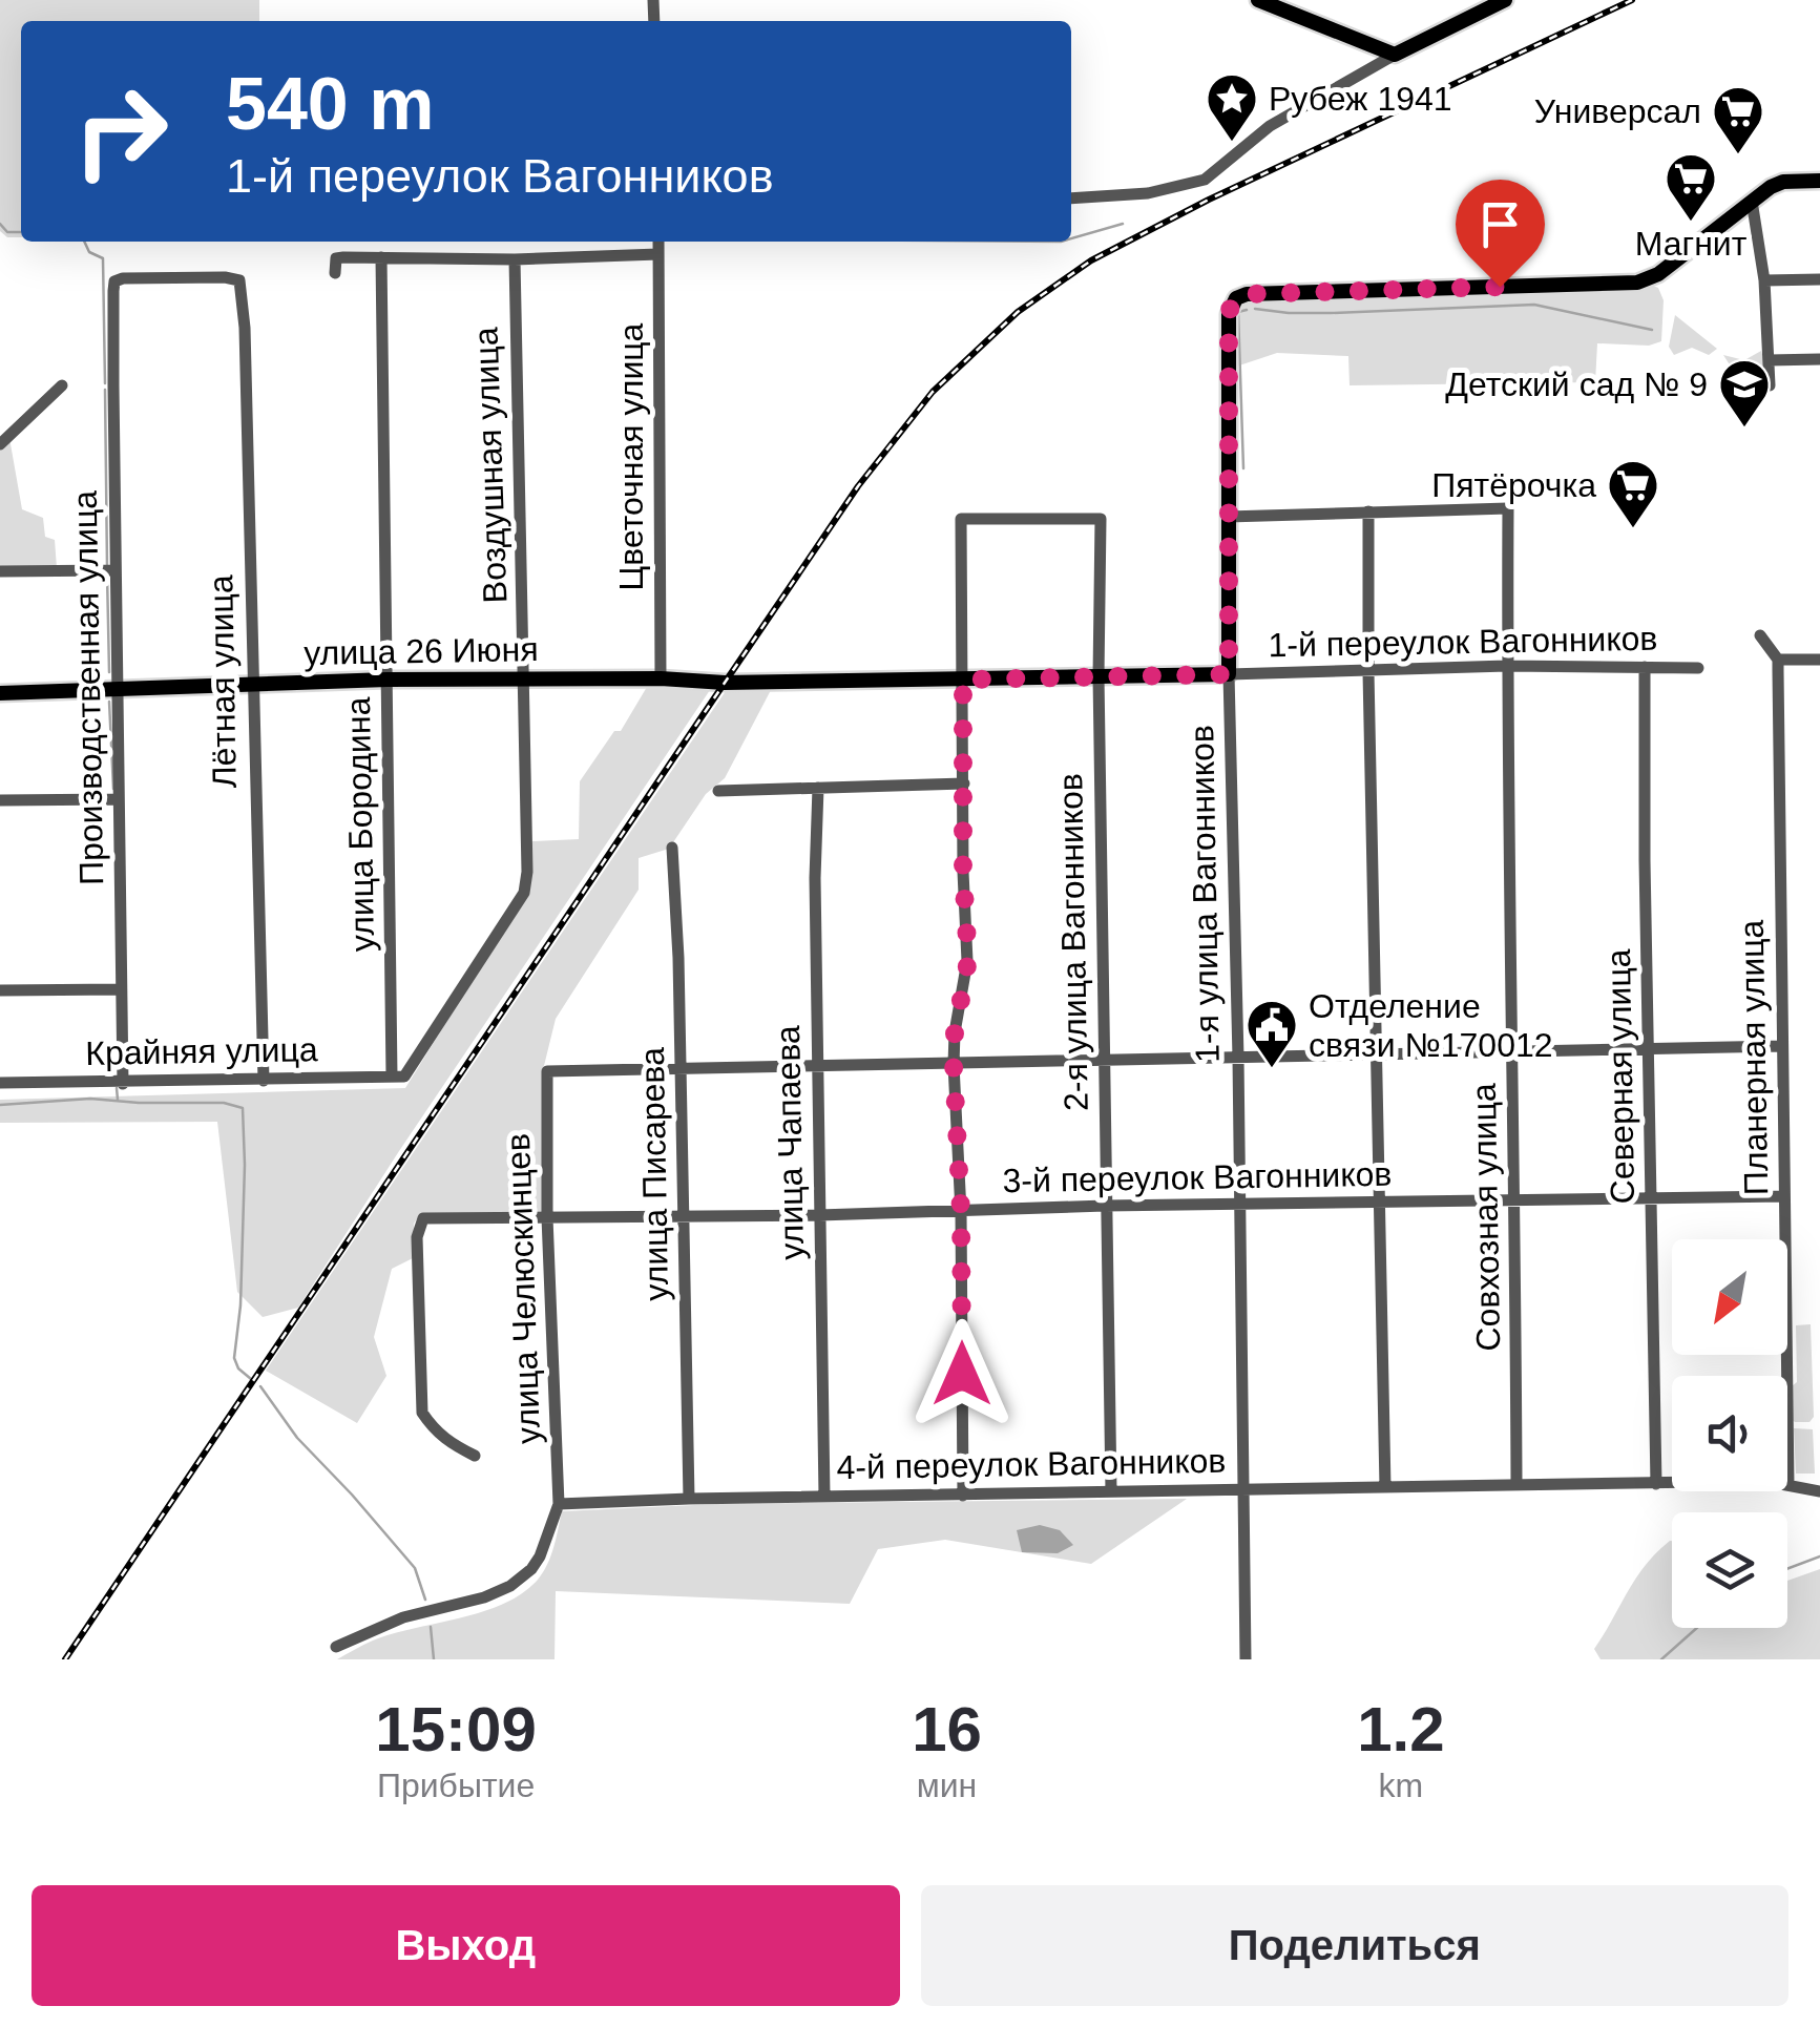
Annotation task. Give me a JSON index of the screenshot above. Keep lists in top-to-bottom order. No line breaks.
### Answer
{"streets":{"main road":["1-й переулок Вагонников","улица 26 Июня","1-я улица Вагонников"],"street":["Цветочная улица","Воздушная улица","Лётная улица","Производственная улица","улица Бородина","2-я улица Вагонников","Крайняя улица","Планерная улица","Северная улица","улица Чапаева","улица Писарева","3-й переулок Вагонников","Совхозная улица","улица Челюскинцев","4-й переулок Вагонников"]},"crossings":[["Цветочная улица","улица 26 Июня"],["Воздушная улица","улица 26 Июня"],["Воздушная улица","улица Бородина"],["Воздушная улица","Крайняя улица"],["1-й переулок Вагонников","улица 26 Июня"],["1-й переулок Вагонников","1-я улица Вагонников"],["1-й переулок Вагонников","2-я улица Вагонников"],["1-й переулок Вагонников","Северная улица"],["1-й переулок Вагонников","Совхозная улица"],["улица 26 Июня","Лётная улица"],["улица 26 Июня","Производственная улица"],["улица 26 Июня","улица Бородина"],["Лётная улица","Производственная улица"],["Лётная улица","Крайняя улица"],["Производственная улица","Крайняя улица"],["улица Бородина","Крайняя улица"],["1-я улица Вагонников","3-й переулок Вагонников"],["1-я улица Вагонников","4-й переулок Вагонников"],["2-я улица Вагонников","3-й переулок Вагонников"],["2-я улица Вагонников","4-й переулок Вагонников"],["Планерная улица","3-й переулок Вагонников"],["Планерная улица","4-й переулок Вагонников"],["Северная улица","3-й переулок Вагонников"],["Северная улица","4-й переулок Вагонников"],["улица Чапаева","3-й переулок Вагонников"],["улица Чапаева","4-й переулок Вагонников"],["улица Писарева","3-й переулок Вагонников"],["улица Писарева","улица Челюскинцев"],["улица Писарева","4-й переулок Вагонников"],["3-й переулок Вагонников","Совхозная улица"],["3-й переулок Вагонников","улица Челюскинцев"],["Совхозная улица","4-й переулок Вагонников"],["улица Челюскинцев","4-й переулок Вагонников"]],"places":{"place":["Рубеж 1941"],"supermarket":["Универсал","Магнит","Пятёрочка"],"school or university":["Детский сад № 9"],"public building":["Отделение связи №170012"]},"north":"bottom left","page":{"turn":["540 m","1-й переулок Вагонников"],"eta":["15:09","Прибытие","16","мин","1.2","km"],"buttons":["Выход","Поделиться"]}}
